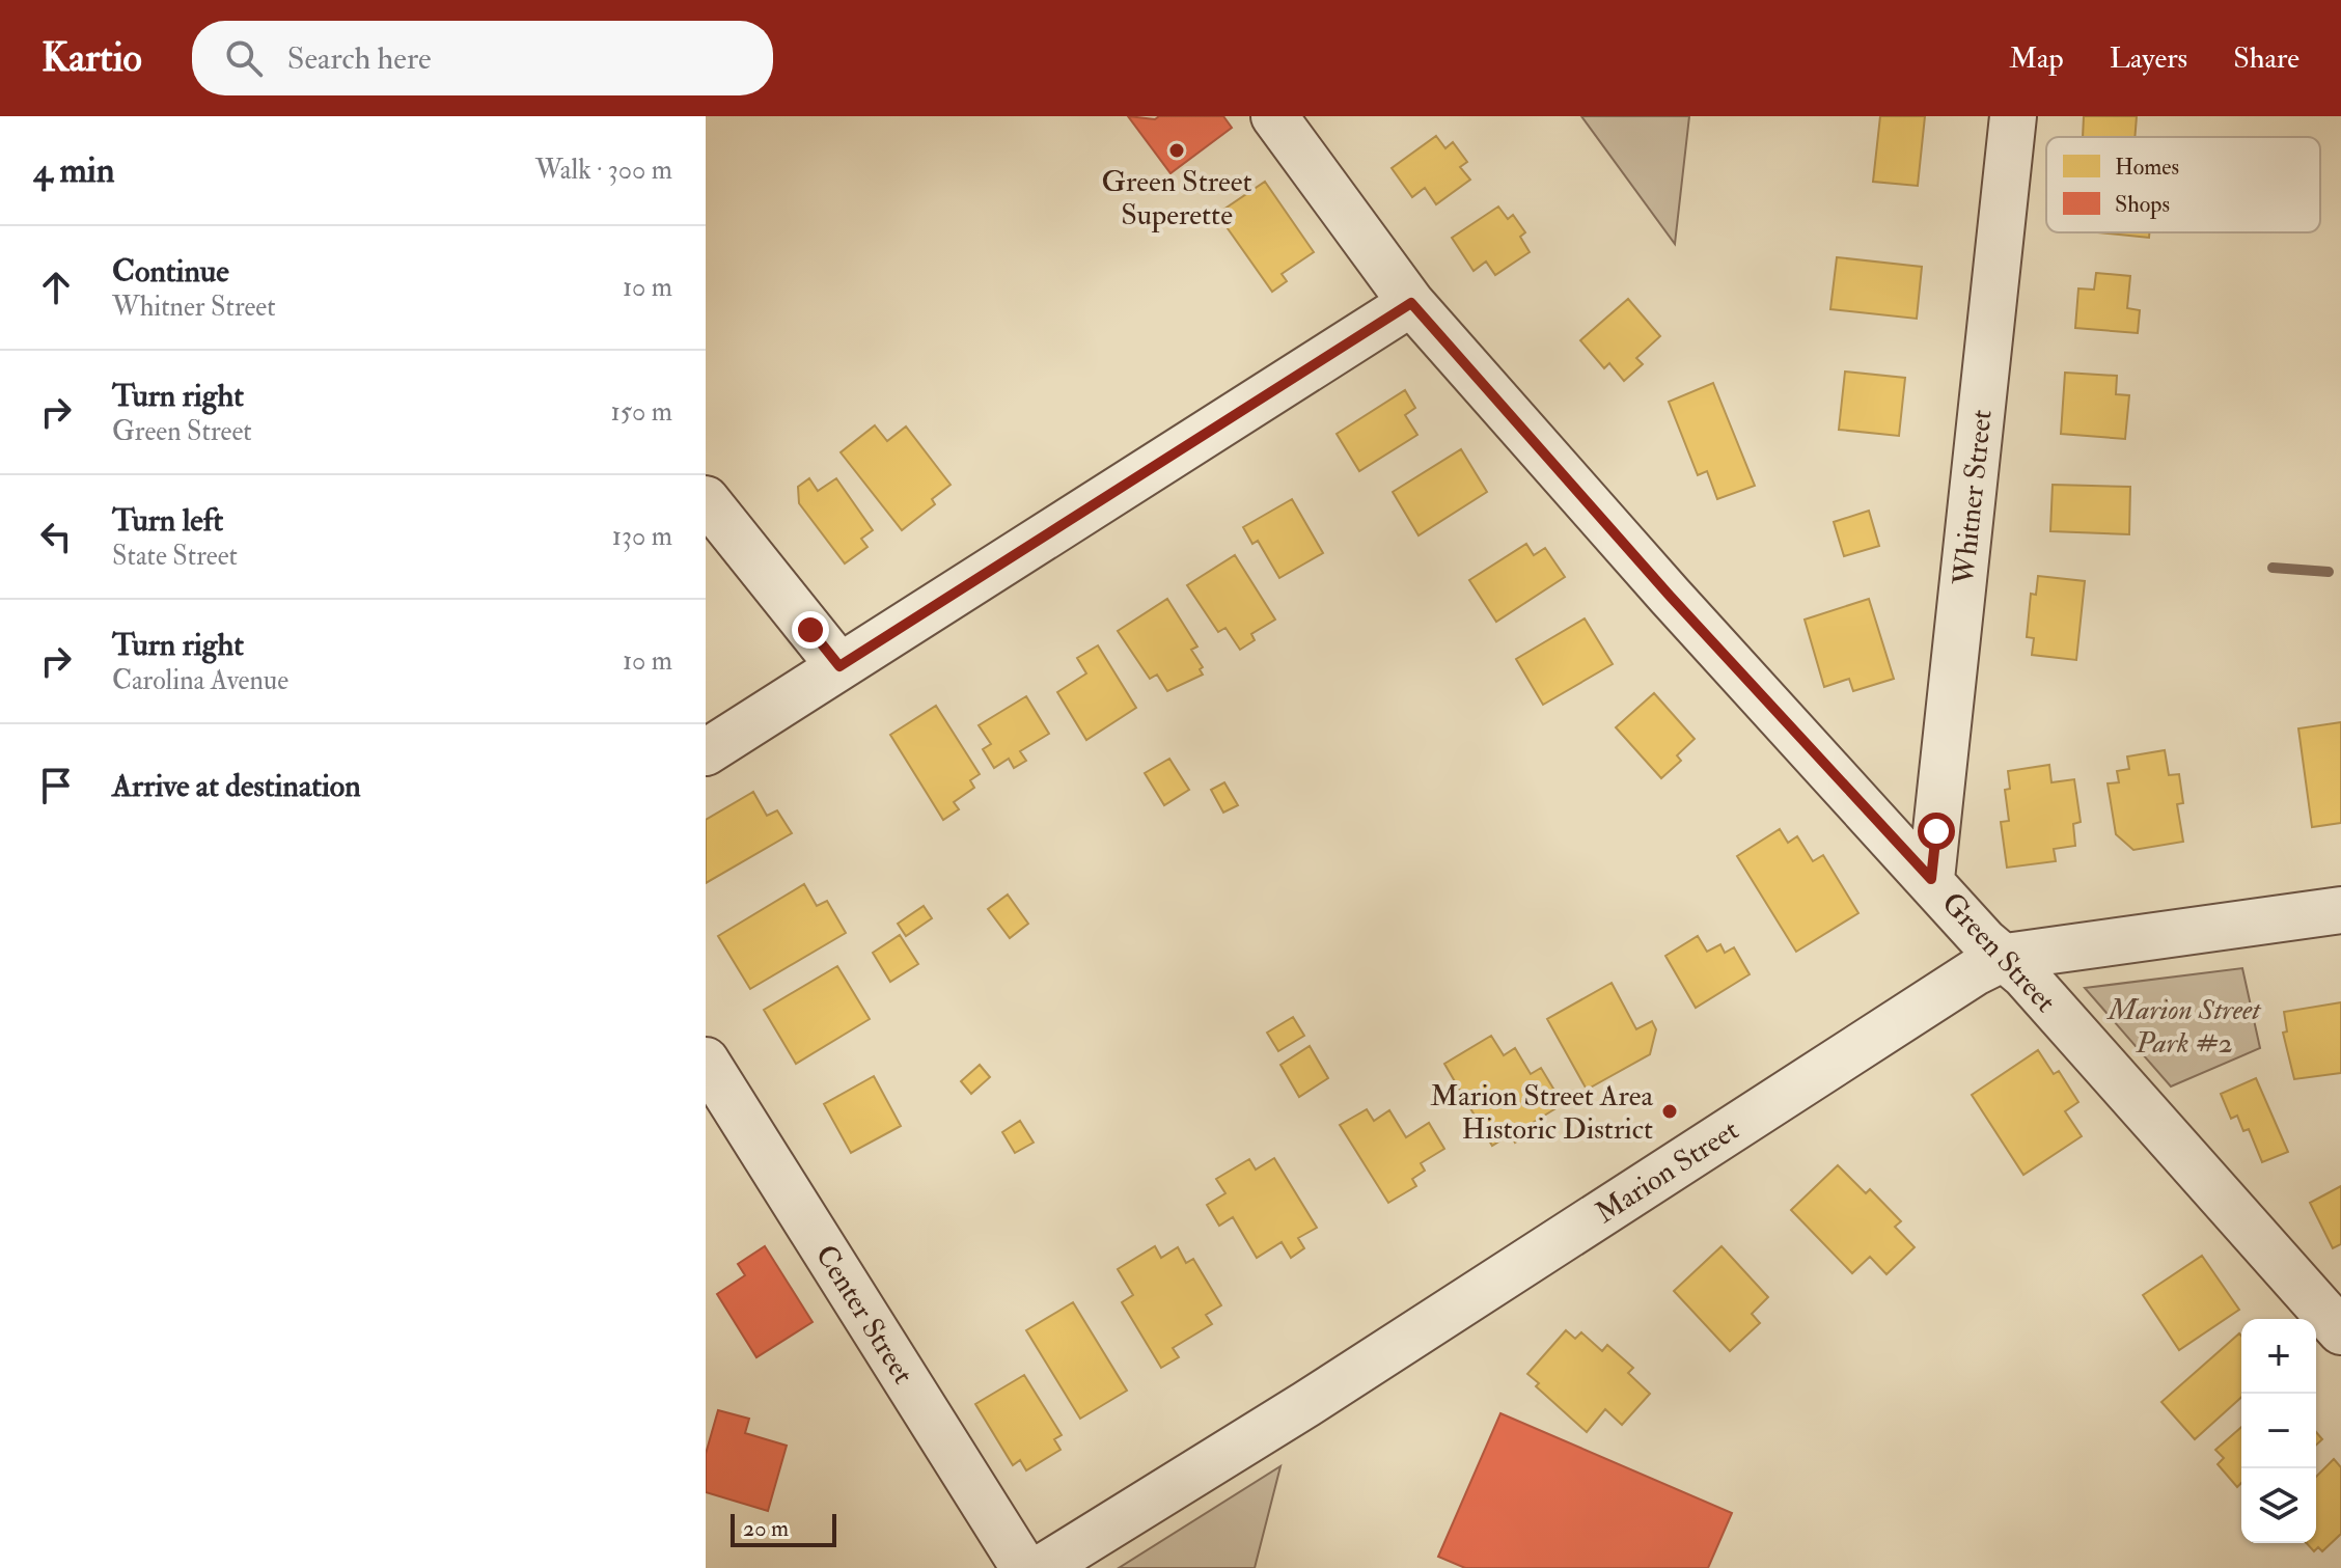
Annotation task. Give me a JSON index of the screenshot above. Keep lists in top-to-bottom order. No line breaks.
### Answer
{"streets":{"street":["Whitner Street","Green Street","Marion Street","Center Street"]},"crossings":[["Whitner Street","Green Street"],["Green Street","Marion Street"]],"parks":["Marion Street Park #2"],"places":["Green Street Superette","Marion Street Area Historic District"],"legend":["Homes","Shops"],"scale_bar":"20 m","page":{"header":"Kartio","search":"Search here","nav":["Map","Layers","Share"],"heading":["4 min","Walk · 300 m"],"list":[["Continue","Whitner Street","10 m"],["Turn right","Green Street","150 m"],["Turn left","State Street","130 m"],["Turn right","Carolina Avenue","10 m"],"Arrive at destination"],"map_buttons":["+","−"],"scale":"20 m"}}
